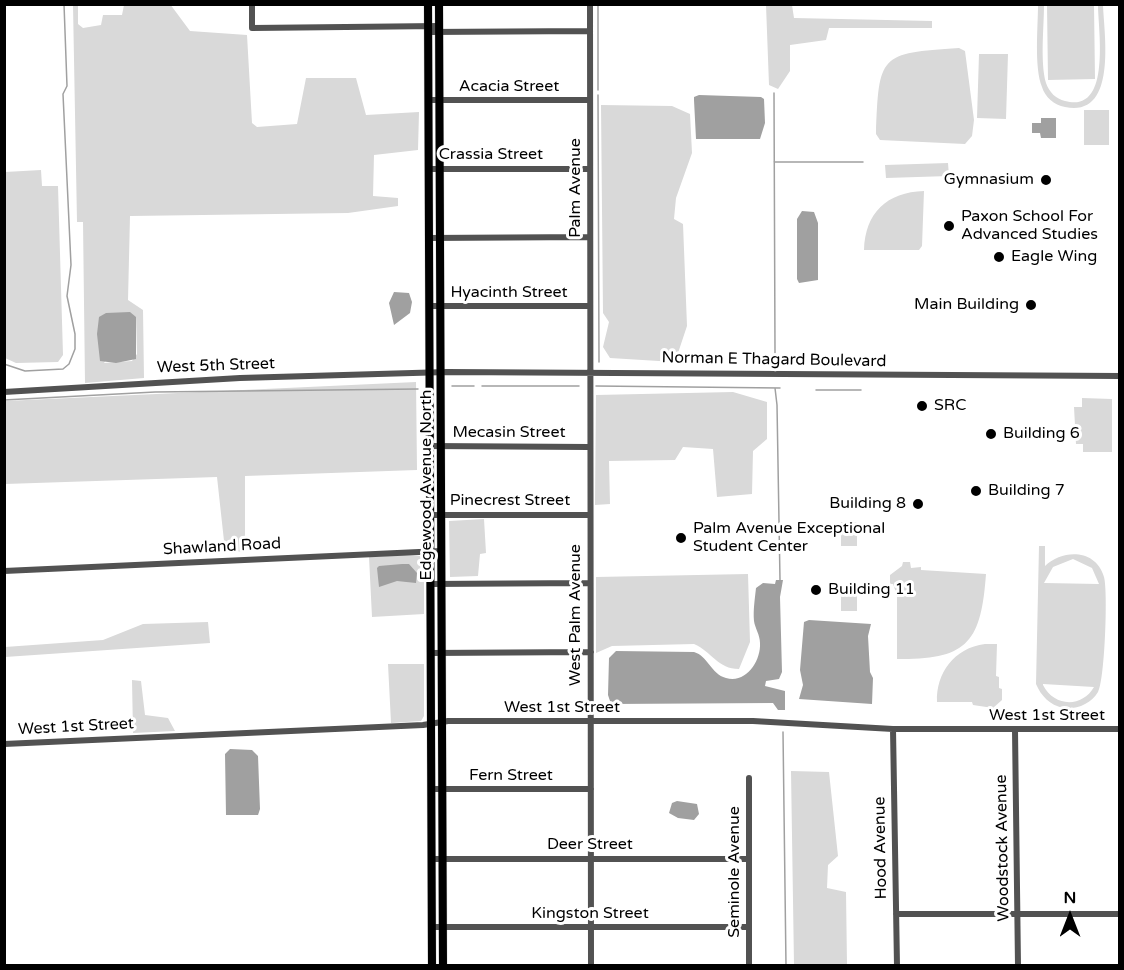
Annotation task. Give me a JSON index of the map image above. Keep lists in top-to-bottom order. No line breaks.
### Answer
{"streets":{"main road":["Edgewood Avenue North"],"street":["Acacia Street","Crassia Street","Palm Avenue","Hyacinth Street","Norman E Thagard Boulevard","West 5th Street","Mecasin Street","Pinecrest Street","Shawland Road","West Palm Avenue","West 1st Street","Fern Street","Deer Street","Hood Avenue","Woodstock Avenue","Seminole Avenue","Kingston Street"]},"crossings":[["Acacia Street","Palm Avenue"],["Acacia Street","Edgewood Avenue North"],["Crassia Street","Palm Avenue"],["Crassia Street","Edgewood Avenue North"],["Palm Avenue","Hyacinth Street"],["Palm Avenue","Norman E Thagard Boulevard"],["Palm Avenue","West Palm Avenue"],["Hyacinth Street","Edgewood Avenue North"],["Norman E Thagard Boulevard","West 5th Street"],["Norman E Thagard Boulevard","Edgewood Avenue North"],["Norman E Thagard Boulevard","West Palm Avenue"],["West 5th Street","Edgewood Avenue North"],["Mecasin Street","Edgewood Avenue North"],["Mecasin Street","West Palm Avenue"],["Edgewood Avenue North","Pinecrest Street"],["Edgewood Avenue North","Shawland Road"],["Edgewood Avenue North","West 1st Street"],["Edgewood Avenue North","Fern Street"],["Edgewood Avenue North","Deer Street"],["Edgewood Avenue North","Kingston Street"],["Pinecrest Street","West Palm Avenue"],["West Palm Avenue","West 1st Street"],["West Palm Avenue","Fern Street"],["West Palm Avenue","Deer Street"],["West Palm Avenue","Kingston Street"],["West 1st Street","Hood Avenue"],["West 1st Street","Woodstock Avenue"],["Deer Street","Seminole Avenue"],["Seminole Avenue","Kingston Street"]],"places":["Gymnasium","Paxon School For Advanced Studies","Eagle Wing","Main Building","SRC","Building 6","Building 7","Building 8","Palm Avenue Exceptional Student Center","Building 11"],"north":"top"}
